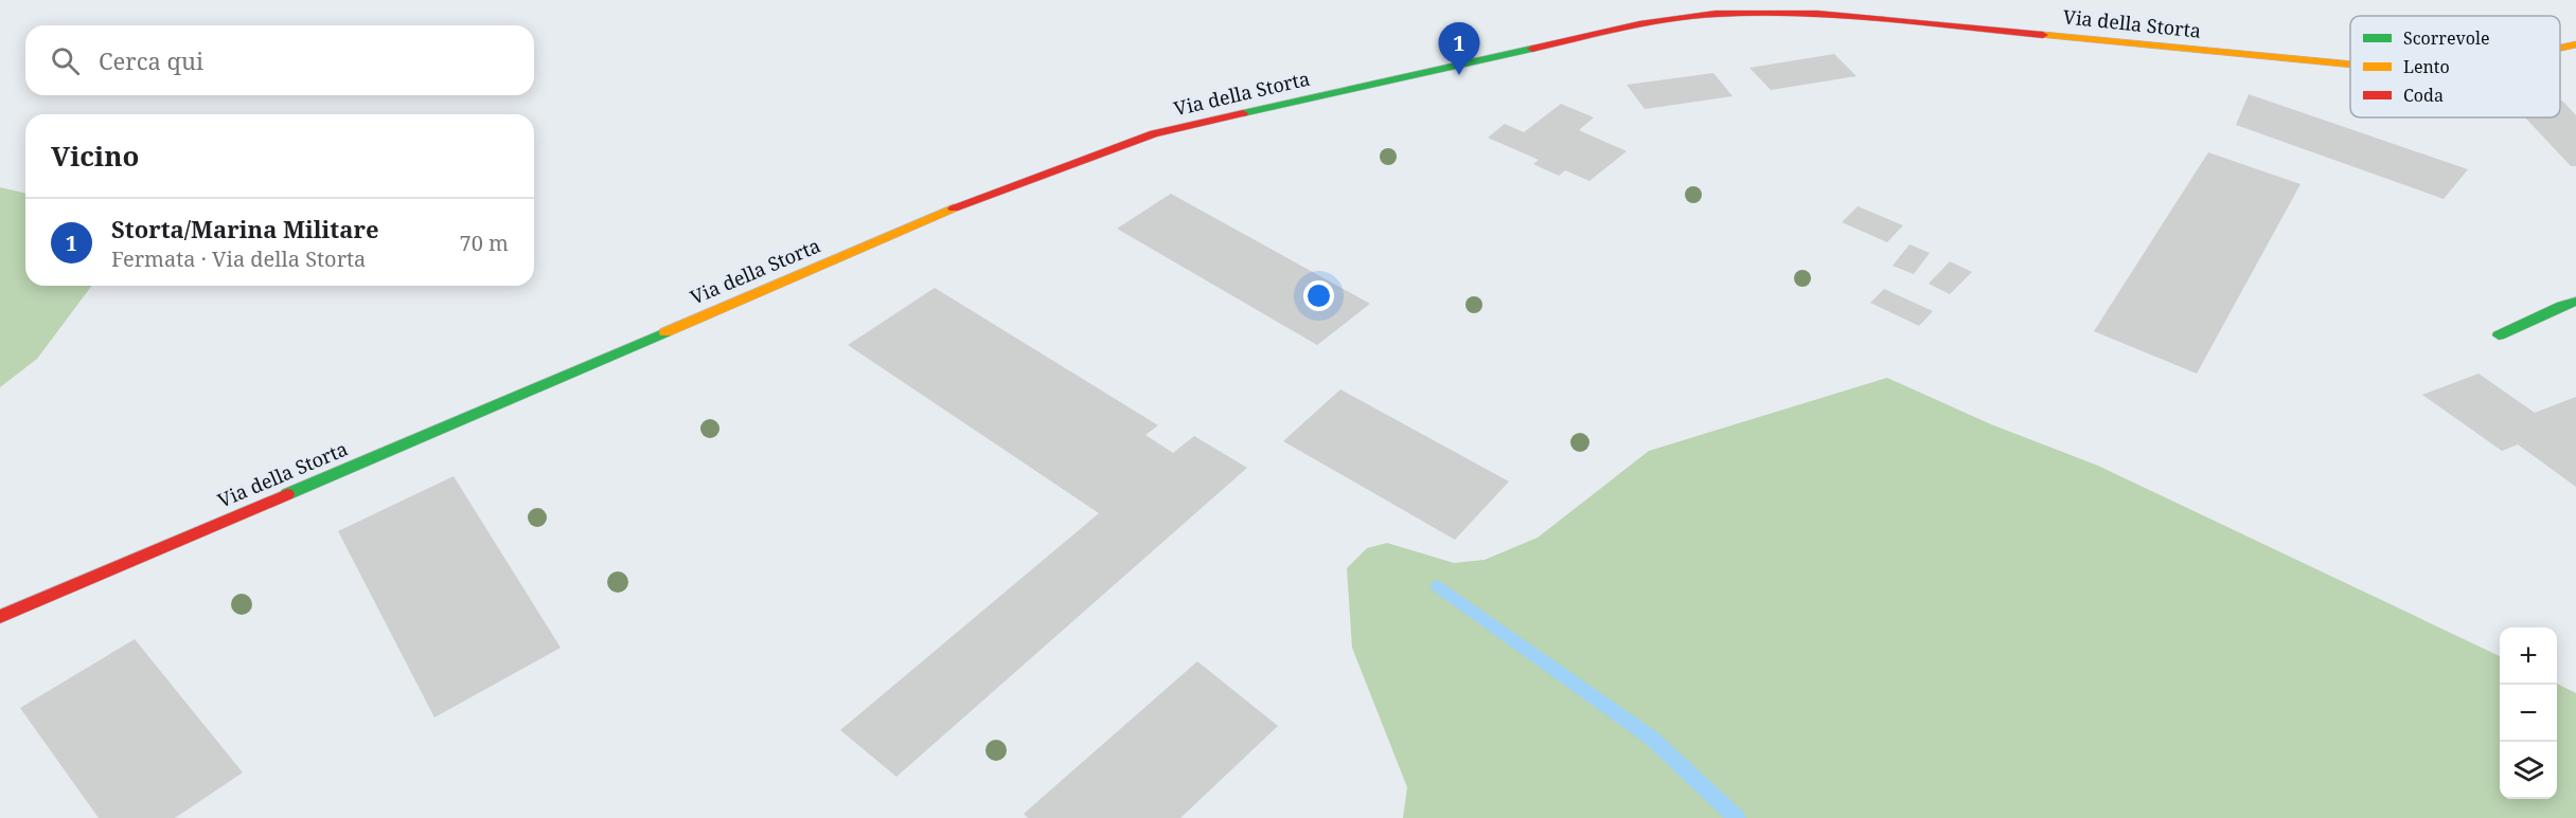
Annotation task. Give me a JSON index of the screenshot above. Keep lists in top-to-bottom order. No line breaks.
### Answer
{"streets":{"main road":["Via della Storta"]},"legend":["Scorrevole","Lento","Coda"],"page":{"pins":"1","search":"Cerca qui","heading":"Vicino","list":[{"mark":"1","name":"Storta/Marina Militare","note":"Fermata · Via della Storta","value":"70 m"}],"map_buttons":["+","−"]}}
